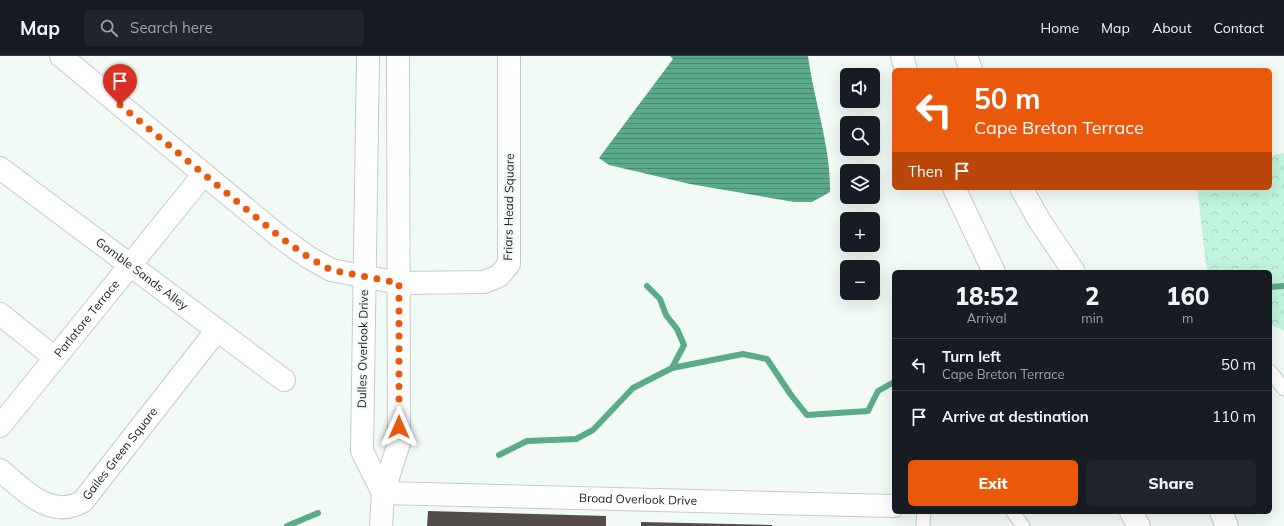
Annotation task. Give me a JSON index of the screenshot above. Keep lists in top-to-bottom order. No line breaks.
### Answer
{"streets":{"street":["Friars Head Square","Gamble Sands Alley","Parlatore Terrace","Dulles Overlook Drive","Gailes Green Square","Broad Overlook Drive"]},"crossings":[["Friars Head Square","Parlatore Terrace"],["Friars Head Square","Dulles Overlook Drive"],["Gamble Sands Alley","Parlatore Terrace"],["Gamble Sands Alley","Gailes Green Square"],["Dulles Overlook Drive","Broad Overlook Drive"]],"page":{"header":"Map","search":"Search here","nav":["Home","Map","About","Contact"],"map_buttons":["+","−"],"turn":["50 m","Cape Breton Terrace"],"then":"Then","eta":["18:52","Arrival","2","min","160","m"],"list":[{"name":"Turn left","note":"Cape Breton Terrace","value":"50 m"},{"name":"Arrive at destination","value":"110 m"}],"buttons":["Exit","Share"]}}
